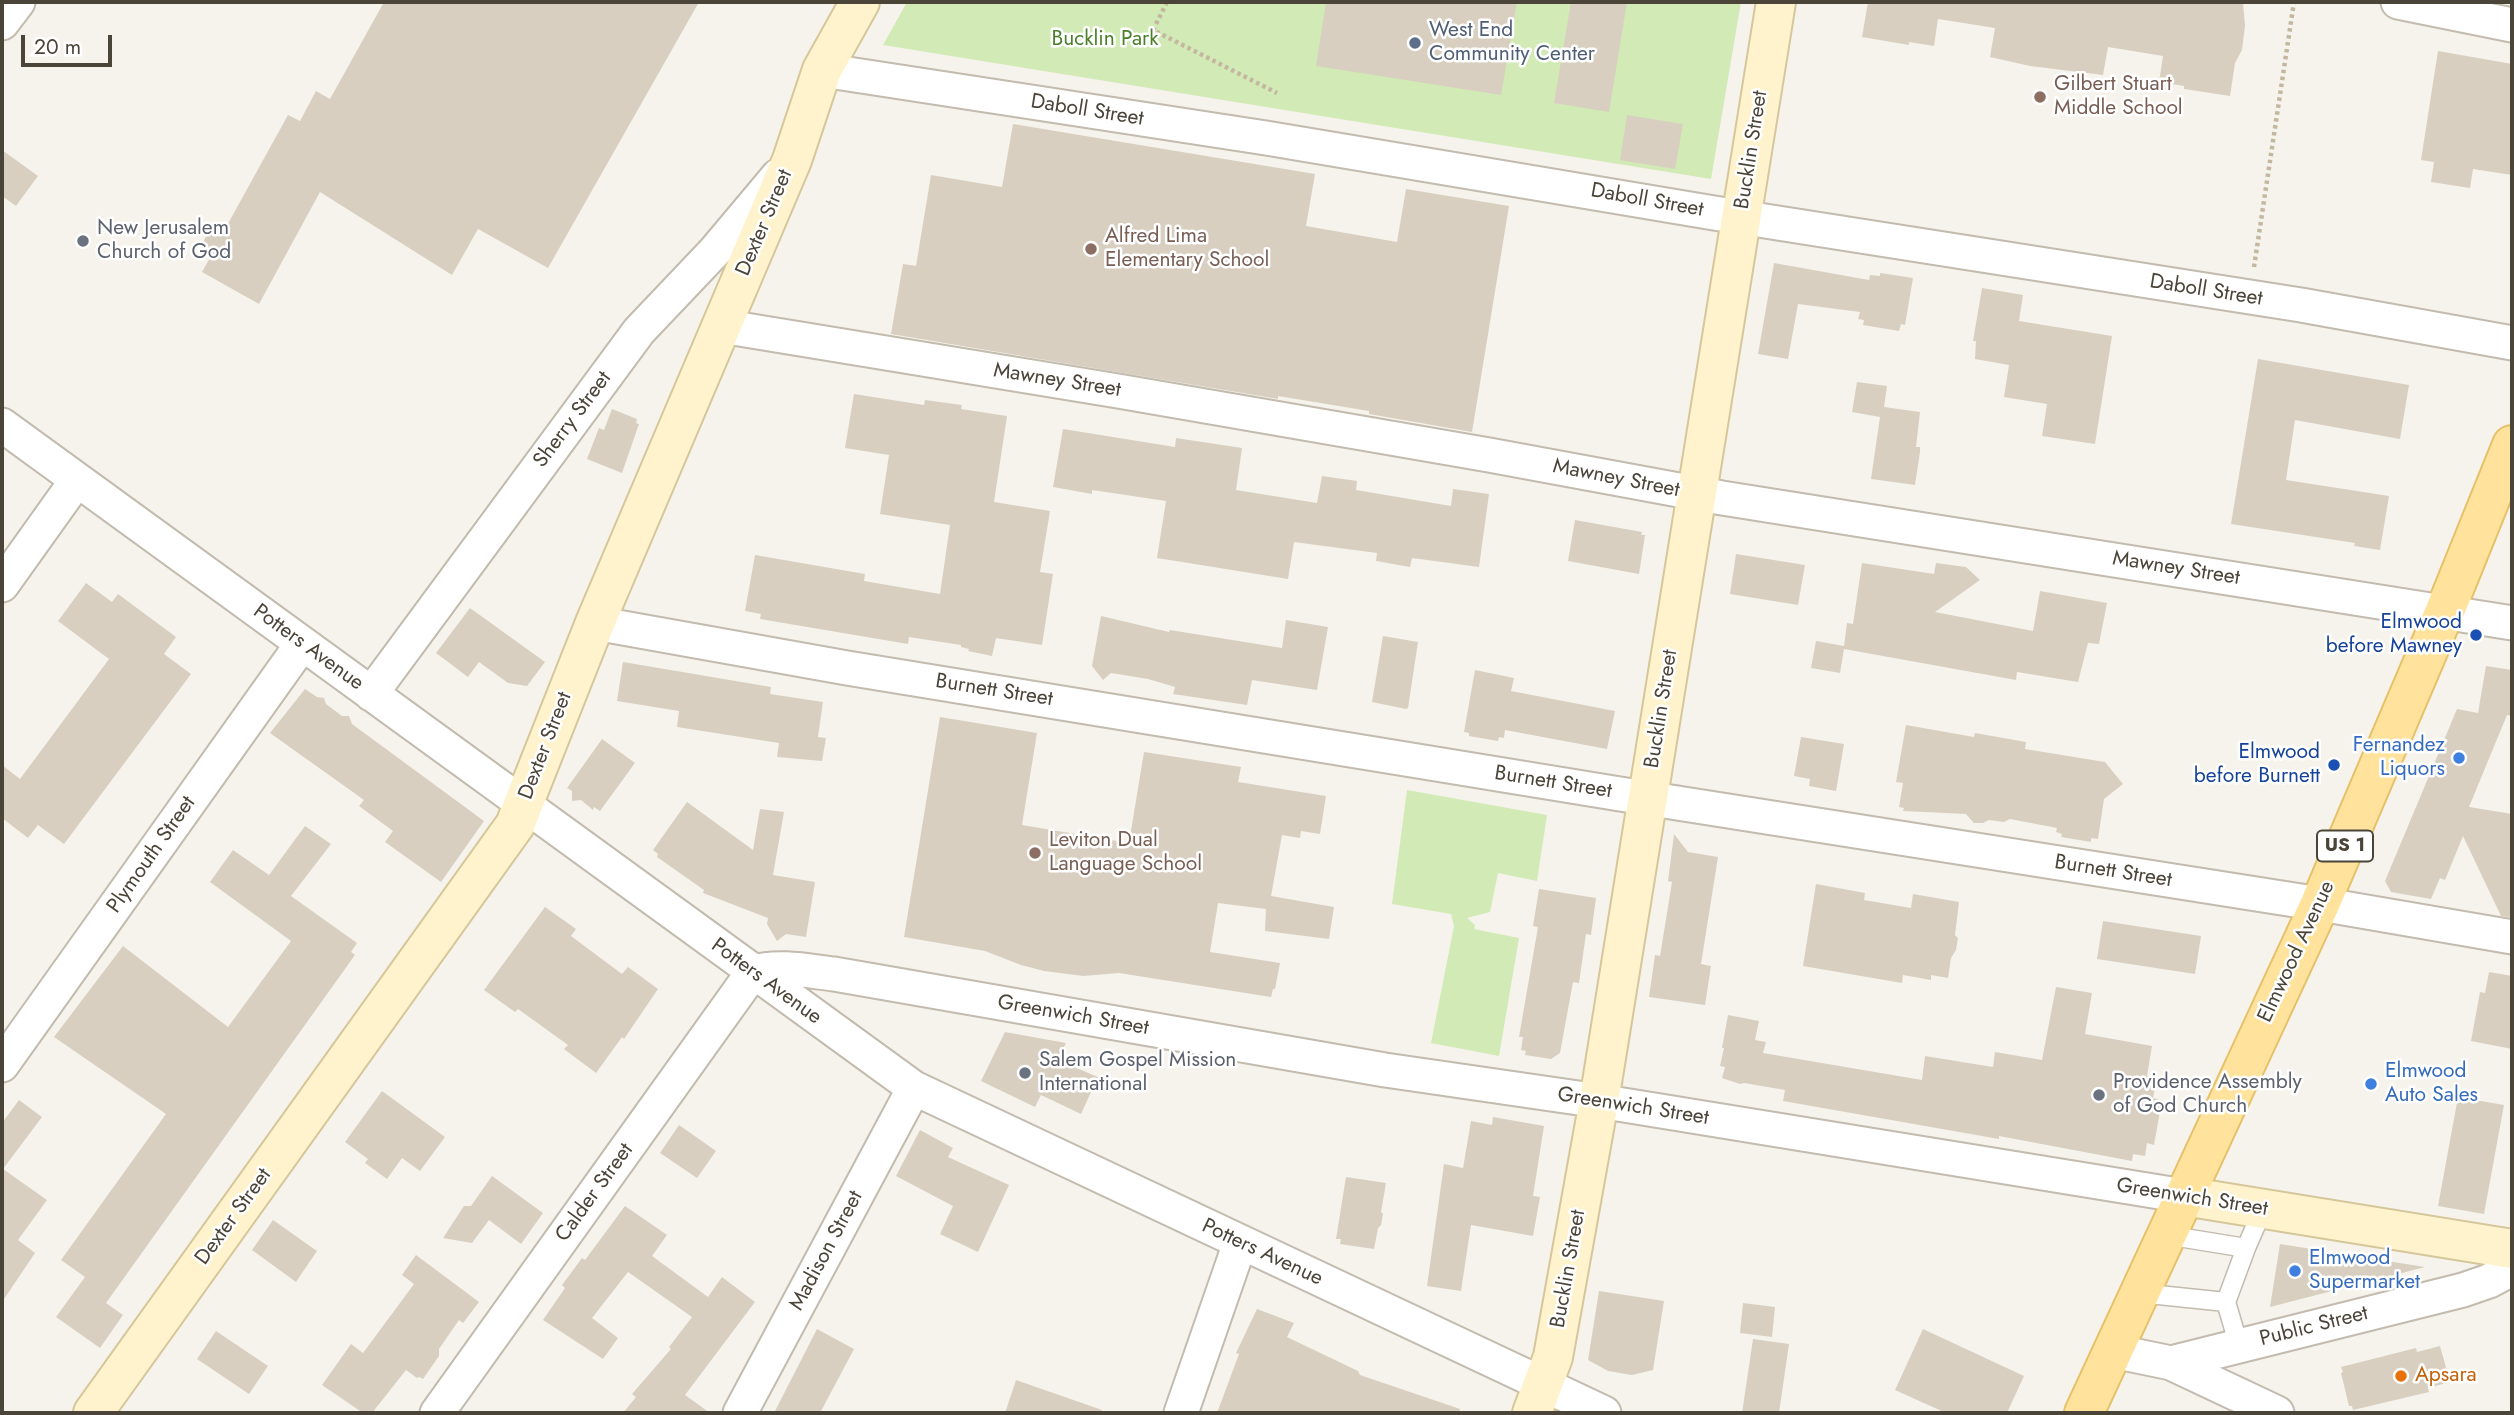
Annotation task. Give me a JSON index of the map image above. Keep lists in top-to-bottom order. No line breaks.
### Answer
{"streets":{"main road":["US 1","Elmwood Avenue"],"street":["Daboll Street","Bucklin Street","Dexter Street","Mawney Street","Sherry Street","Potters Avenue","Burnett Street","Plymouth Street","Greenwich Street","Calder Street","Madison Street","Public Street"]},"crossings":[["Daboll Street","Bucklin Street"],["Daboll Street","Dexter Street"],["Bucklin Street","Mawney Street"],["Bucklin Street","Potters Avenue"],["Bucklin Street","Burnett Street"],["Bucklin Street","Greenwich Street"],["Dexter Street","Mawney Street"],["Dexter Street","Sherry Street"],["Dexter Street","Potters Avenue"],["Dexter Street","Burnett Street"],["Mawney Street","Elmwood Avenue"],["Sherry Street","Potters Avenue"],["Potters Avenue","Plymouth Street"],["Potters Avenue","Greenwich Street"],["Potters Avenue","Calder Street"],["Potters Avenue","Madison Street"],["Burnett Street","Elmwood Avenue"],["Elmwood Avenue","Greenwich Street"],["Elmwood Avenue","Public Street"],["Greenwich Street","Calder Street"]],"parks":["Bucklin Park"],"places":["West End Community Center","Gilbert Stuart Middle School","New Jerusalem Church of God","Alfred Lima Elementary School","Elmwood before Mawney","Fernandez Liquors","Elmwood before Burnett","Leviton Dual Language School","Salem Gospel Mission International","Elmwood Auto Sales","Providence Assembly of God Church","Elmwood Supermarket","Apsara"],"scale_bar":"20 m"}
